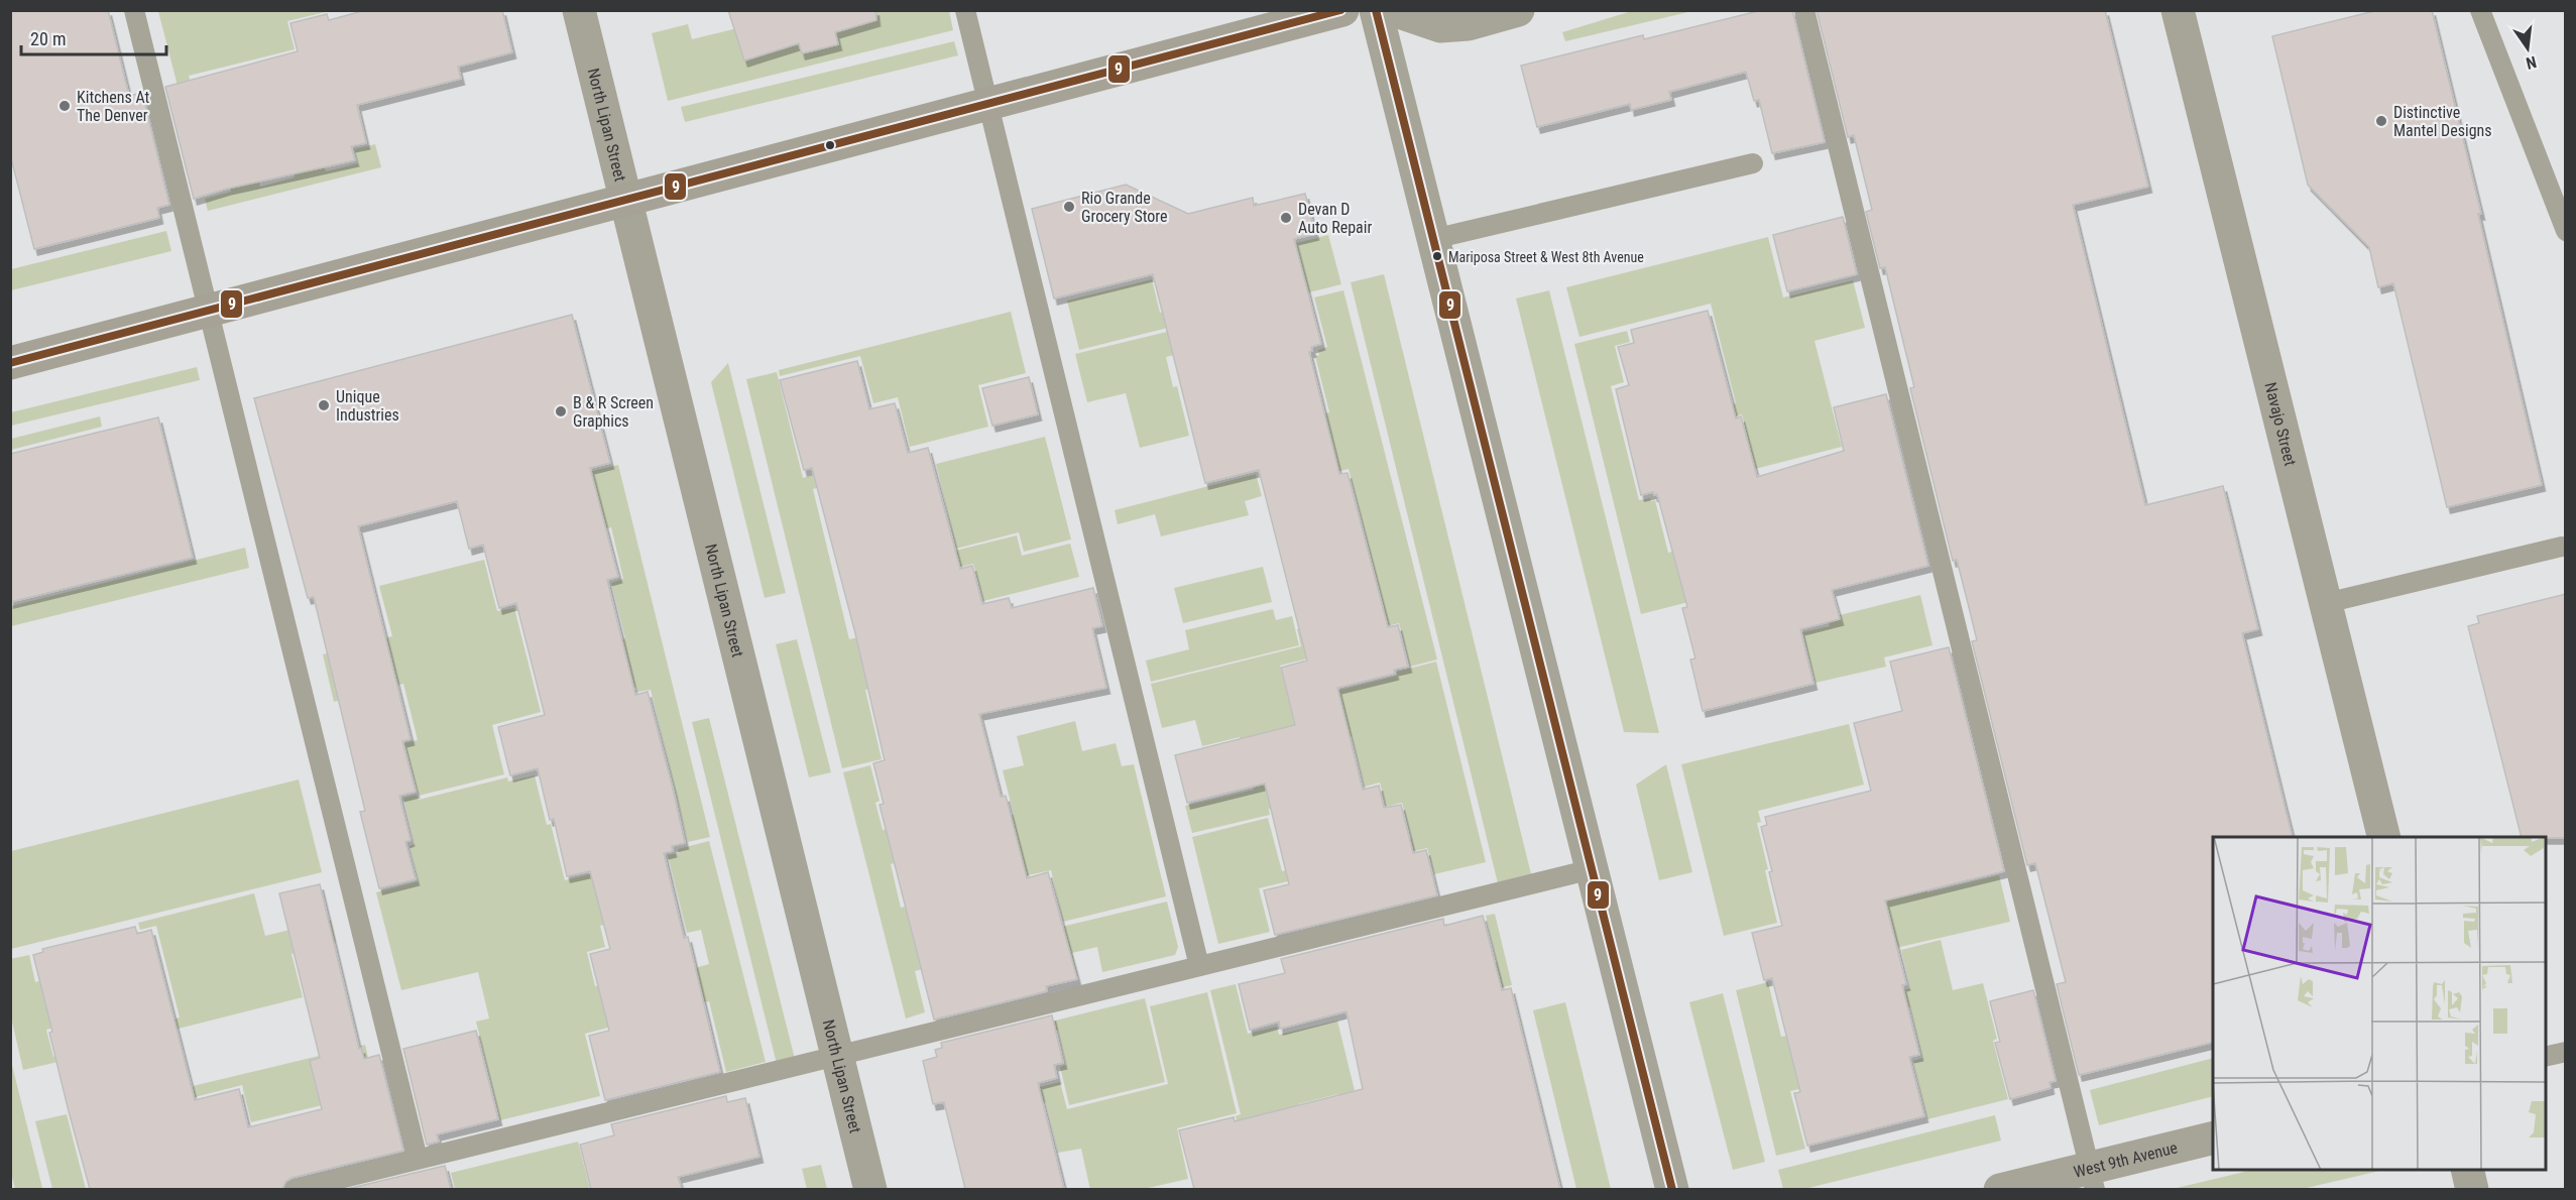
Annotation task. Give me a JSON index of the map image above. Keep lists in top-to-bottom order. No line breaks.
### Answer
{"streets":{"street":["North Lipan Street","Navajo Street","West 9th Avenue"]},"places":["Kitchens At The Denver","Distinctive Mantel Designs","Rio Grande Grocery Store","Devan D Auto Repair","Mariposa Street & West 8th Avenue","Unique Industries","B & R Screen Graphics"],"lines":["transit line 9"],"scale_bar":"20 m","north":"bottom"}
